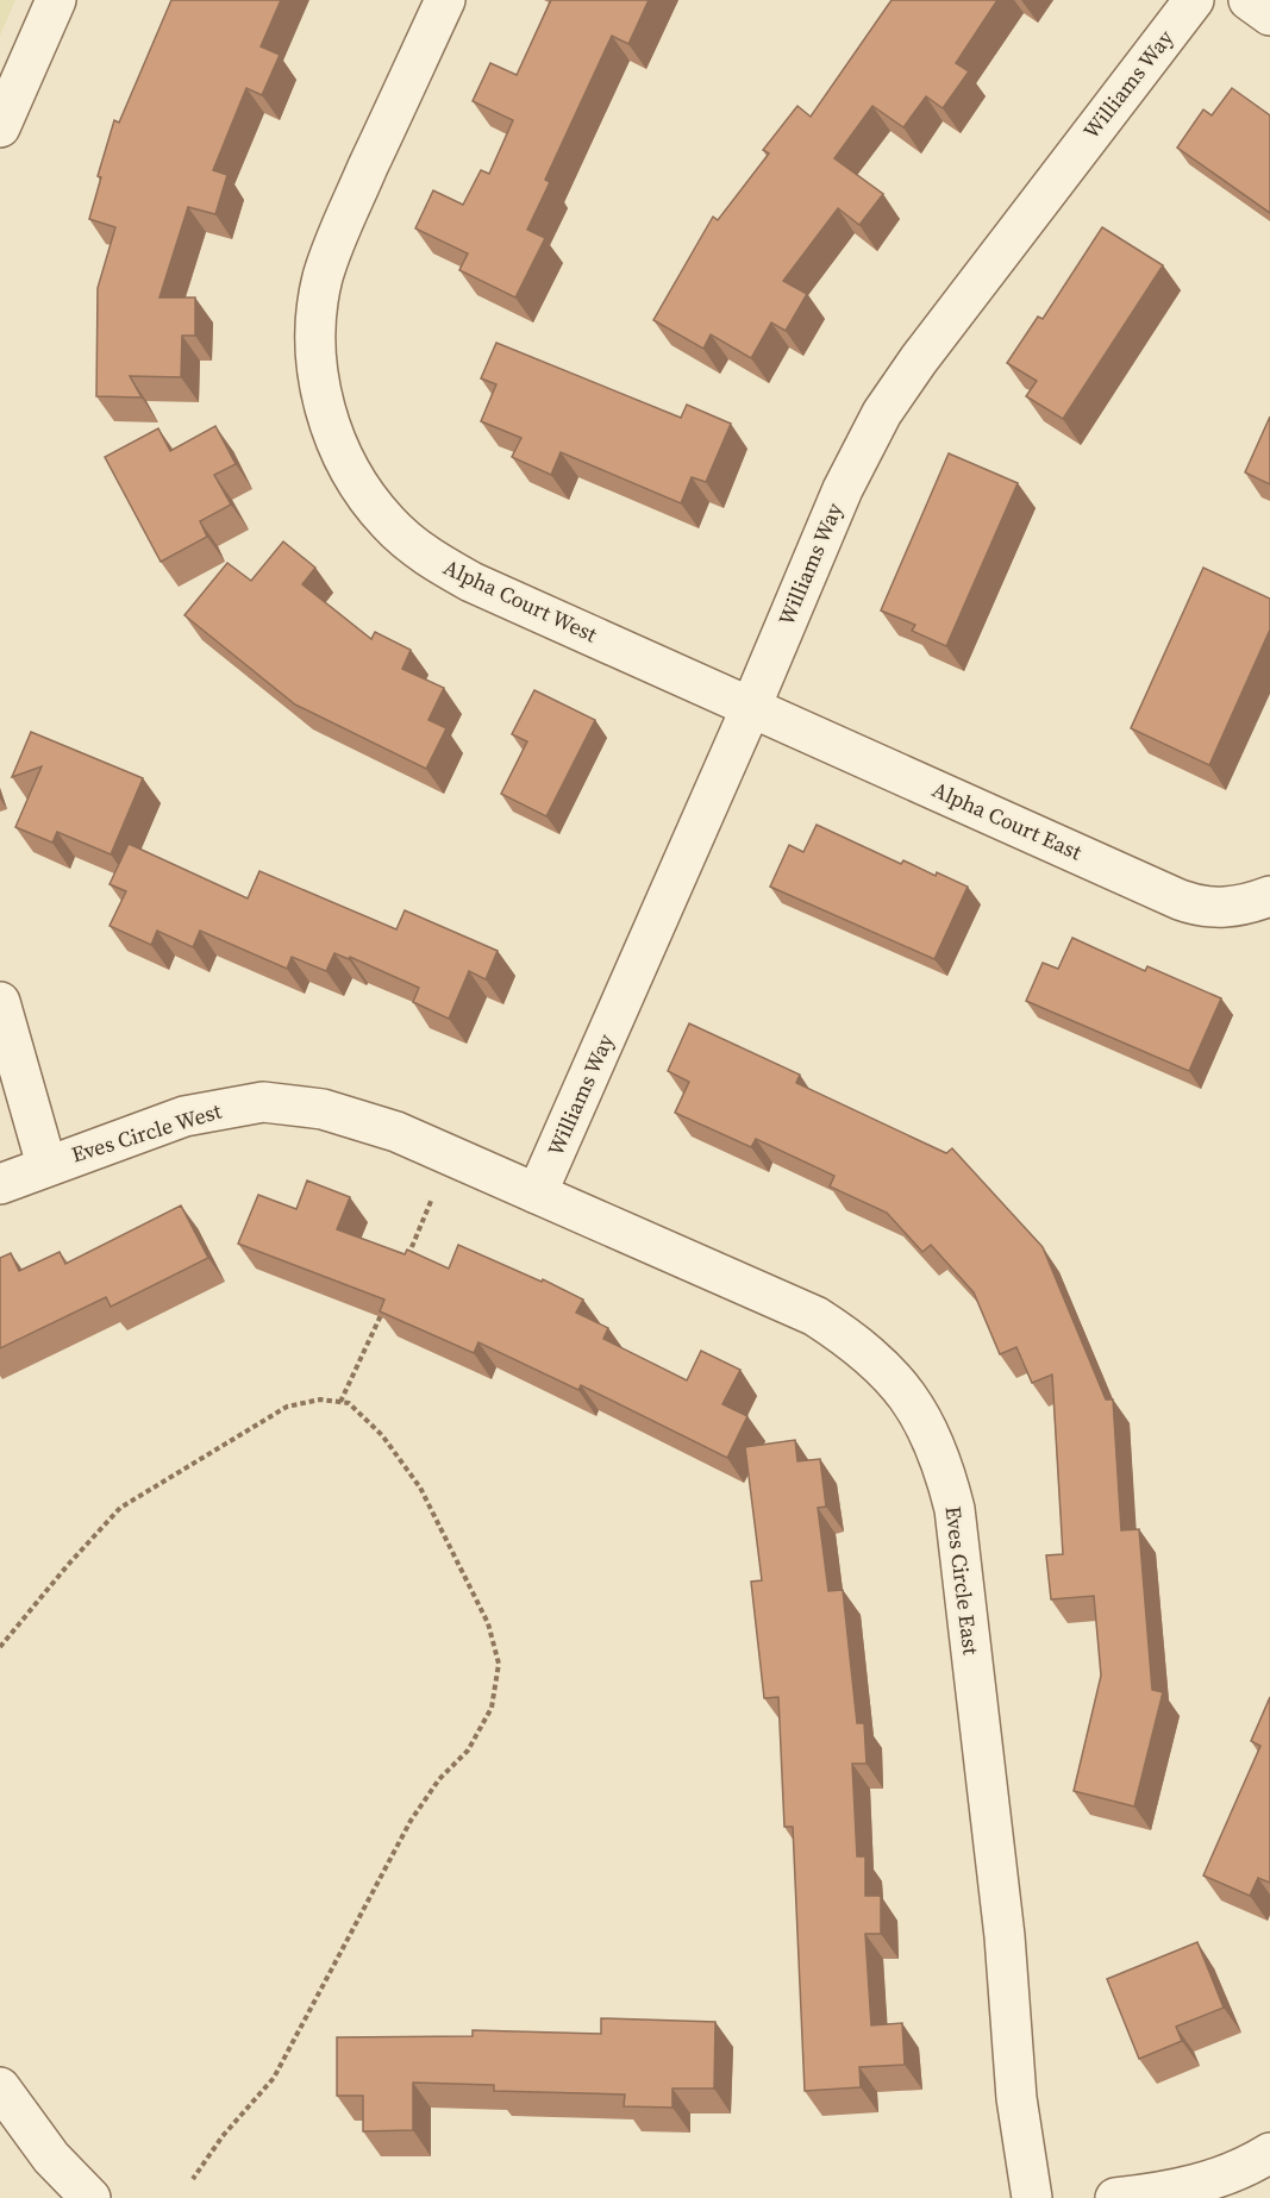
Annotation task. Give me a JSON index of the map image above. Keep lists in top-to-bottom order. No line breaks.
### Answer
{"streets":{"street":["Williams Way","Alpha Court West","Alpha Court East","Eves Circle West","Eves Circle East"]},"crossings":[["Williams Way","Alpha Court West"],["Williams Way","Alpha Court East"],["Williams Way","Eves Circle West"],["Williams Way","Eves Circle East"],["Alpha Court West","Alpha Court East"],["Eves Circle West","Eves Circle East"]]}
